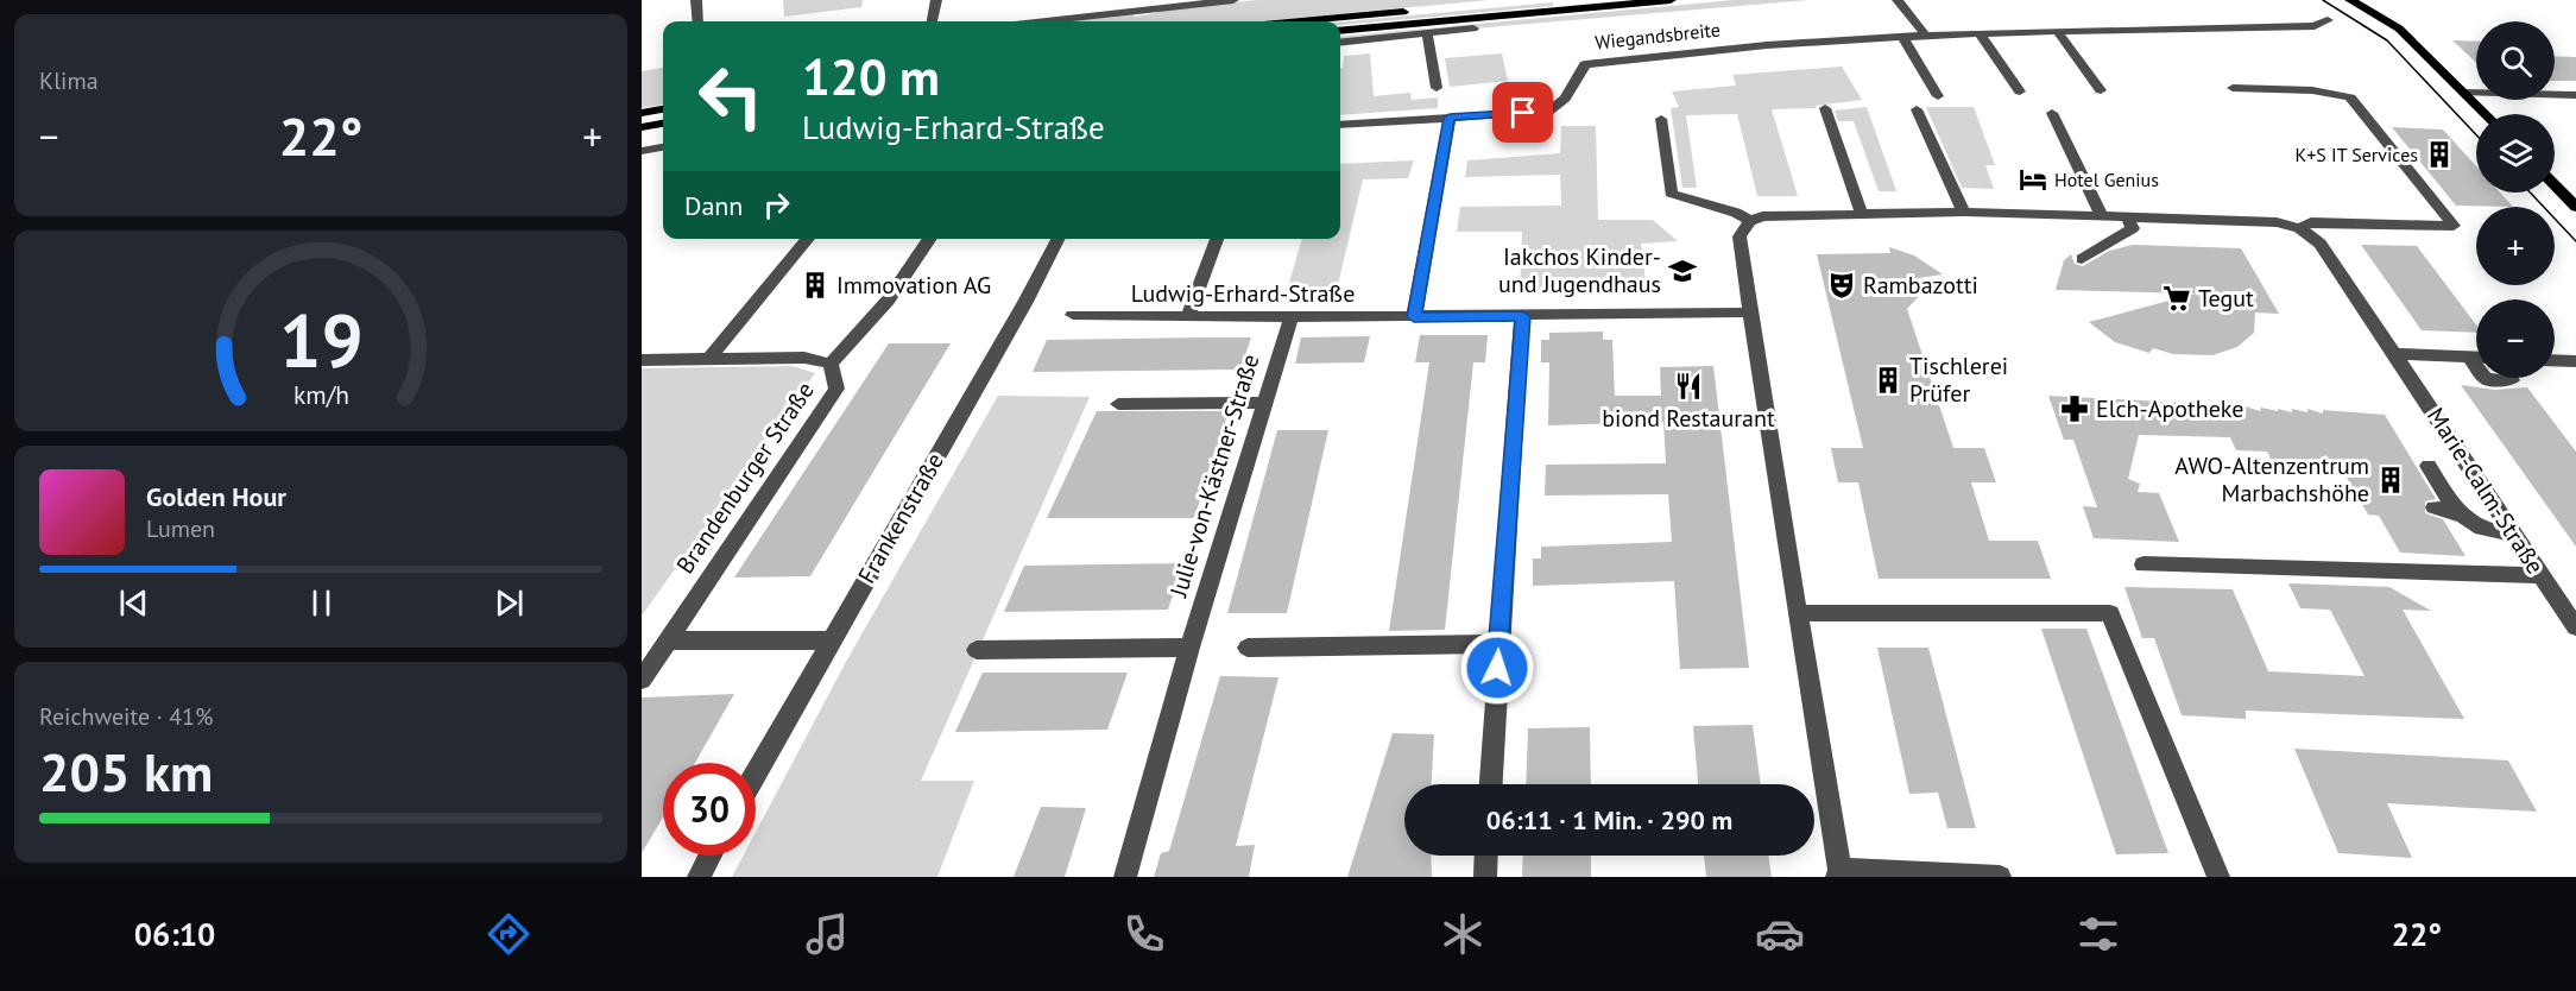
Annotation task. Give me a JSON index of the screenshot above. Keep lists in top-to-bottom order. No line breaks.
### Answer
{"streets":{"street":["Wiegandsbreite","Ludwig-Erhard-Straße","Julie-von-Kästner-Straße","Brandenburger Straße","Marie-Calm-Straße","Frankenstraße"]},"crossings":[["Ludwig-Erhard-Straße","Julie-von-Kästner-Straße"]],"places":{"building":["K+S IT Services","Immovation AG","Tischlerei Prüfer","AWO-Altenzentrum Marbachshöhe"],"hotel":["Hotel Genius"],"school or university":["Iakchos Kinder- und Jugendhaus"],"theatre":["Rambazotti"],"supermarket":["Tegut"],"restaurant":["biond Restaurant"],"pharmacy":["Elch-Apotheke"]},"page":{"tile":["Klima",["Reichweite · 41%","205 km"]],"map_buttons":["+","−"],"turn":["120 m","Ludwig-Erhard-Straße"],"heat":["−","22°","+"],"then":"Dann","song":["Golden Hour","Lumen"],"limit":"30","trip":"06:11 · 1 Min. · 290 m","tabs":["06:10","22°"],"gauge":["19","km/h"]}}
